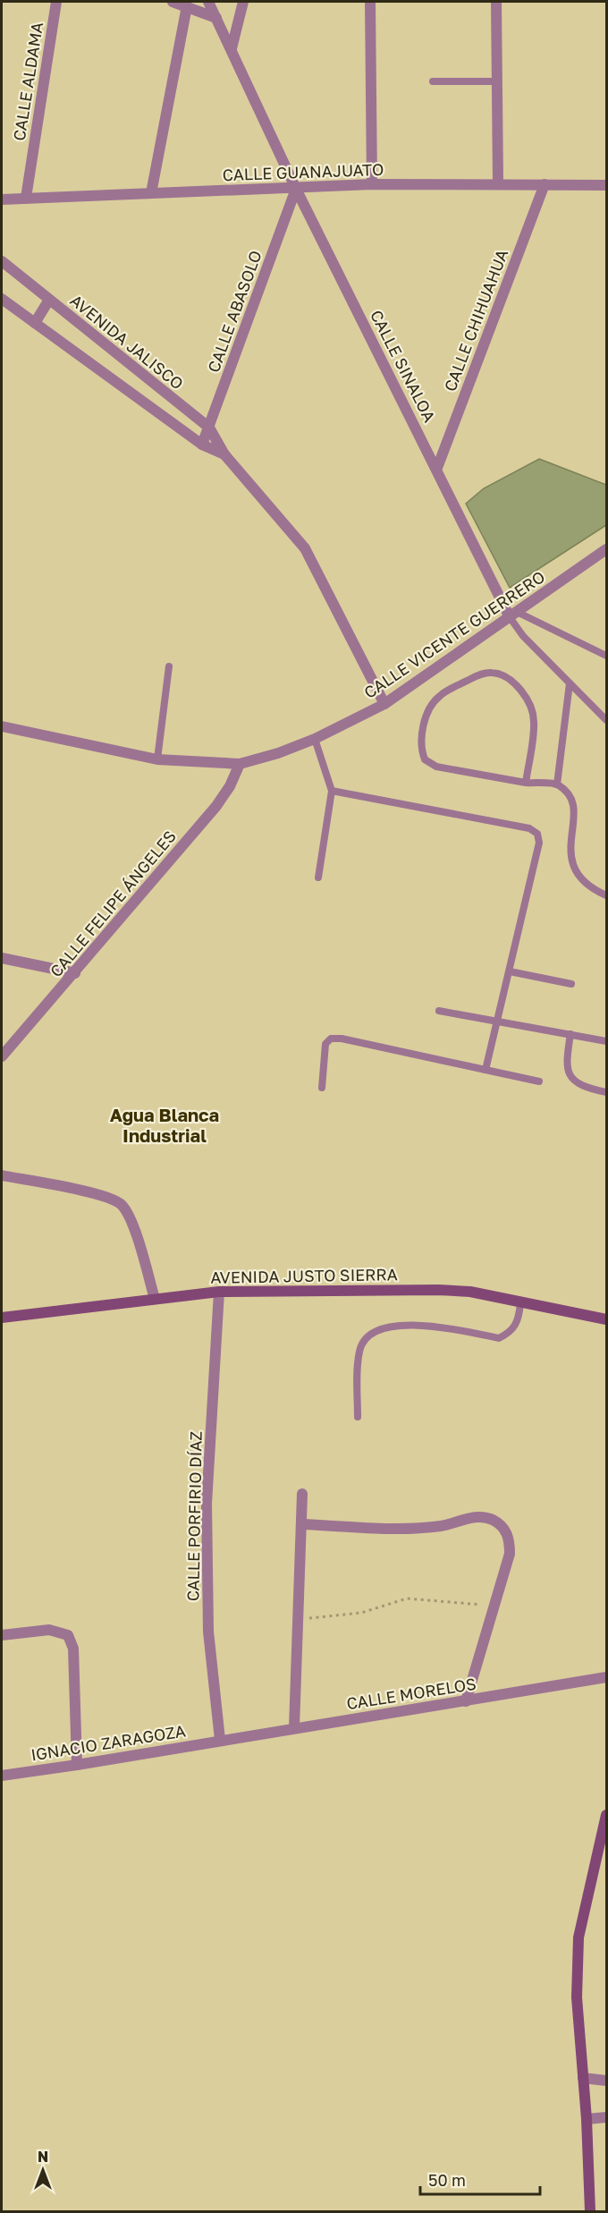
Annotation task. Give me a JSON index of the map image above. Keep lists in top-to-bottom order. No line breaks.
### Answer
{"streets":{"street":["CALLE ALDAMA","CALLE GUANAJUATO","CALLE ABASOLO","CALLE CHIHUAHUA","AVENIDA JALISCO","CALLE SINALOA","CALLE VICENTE GUERRERO","CALLE FELIPE ÁNGELES","AVENIDA JUSTO SIERRA","CALLE PORFIRIO DÍAZ","CALLE MORELOS","IGNACIO ZARAGOZA"]},"crossings":[["CALLE ALDAMA","CALLE GUANAJUATO"],["CALLE GUANAJUATO","CALLE ABASOLO"],["CALLE GUANAJUATO","CALLE CHIHUAHUA"],["CALLE GUANAJUATO","CALLE SINALOA"],["CALLE ABASOLO","AVENIDA JALISCO"],["CALLE ABASOLO","CALLE SINALOA"],["CALLE CHIHUAHUA","CALLE SINALOA"],["AVENIDA JALISCO","CALLE VICENTE GUERRERO"],["CALLE SINALOA","CALLE VICENTE GUERRERO"],["CALLE VICENTE GUERRERO","CALLE FELIPE ÁNGELES"],["AVENIDA JUSTO SIERRA","CALLE PORFIRIO DÍAZ"],["CALLE PORFIRIO DÍAZ","CALLE MORELOS"],["CALLE PORFIRIO DÍAZ","IGNACIO ZARAGOZA"],["CALLE MORELOS","IGNACIO ZARAGOZA"]],"districts":["Agua Blanca Industrial"],"scale_bar":"50 m","north":"top"}
